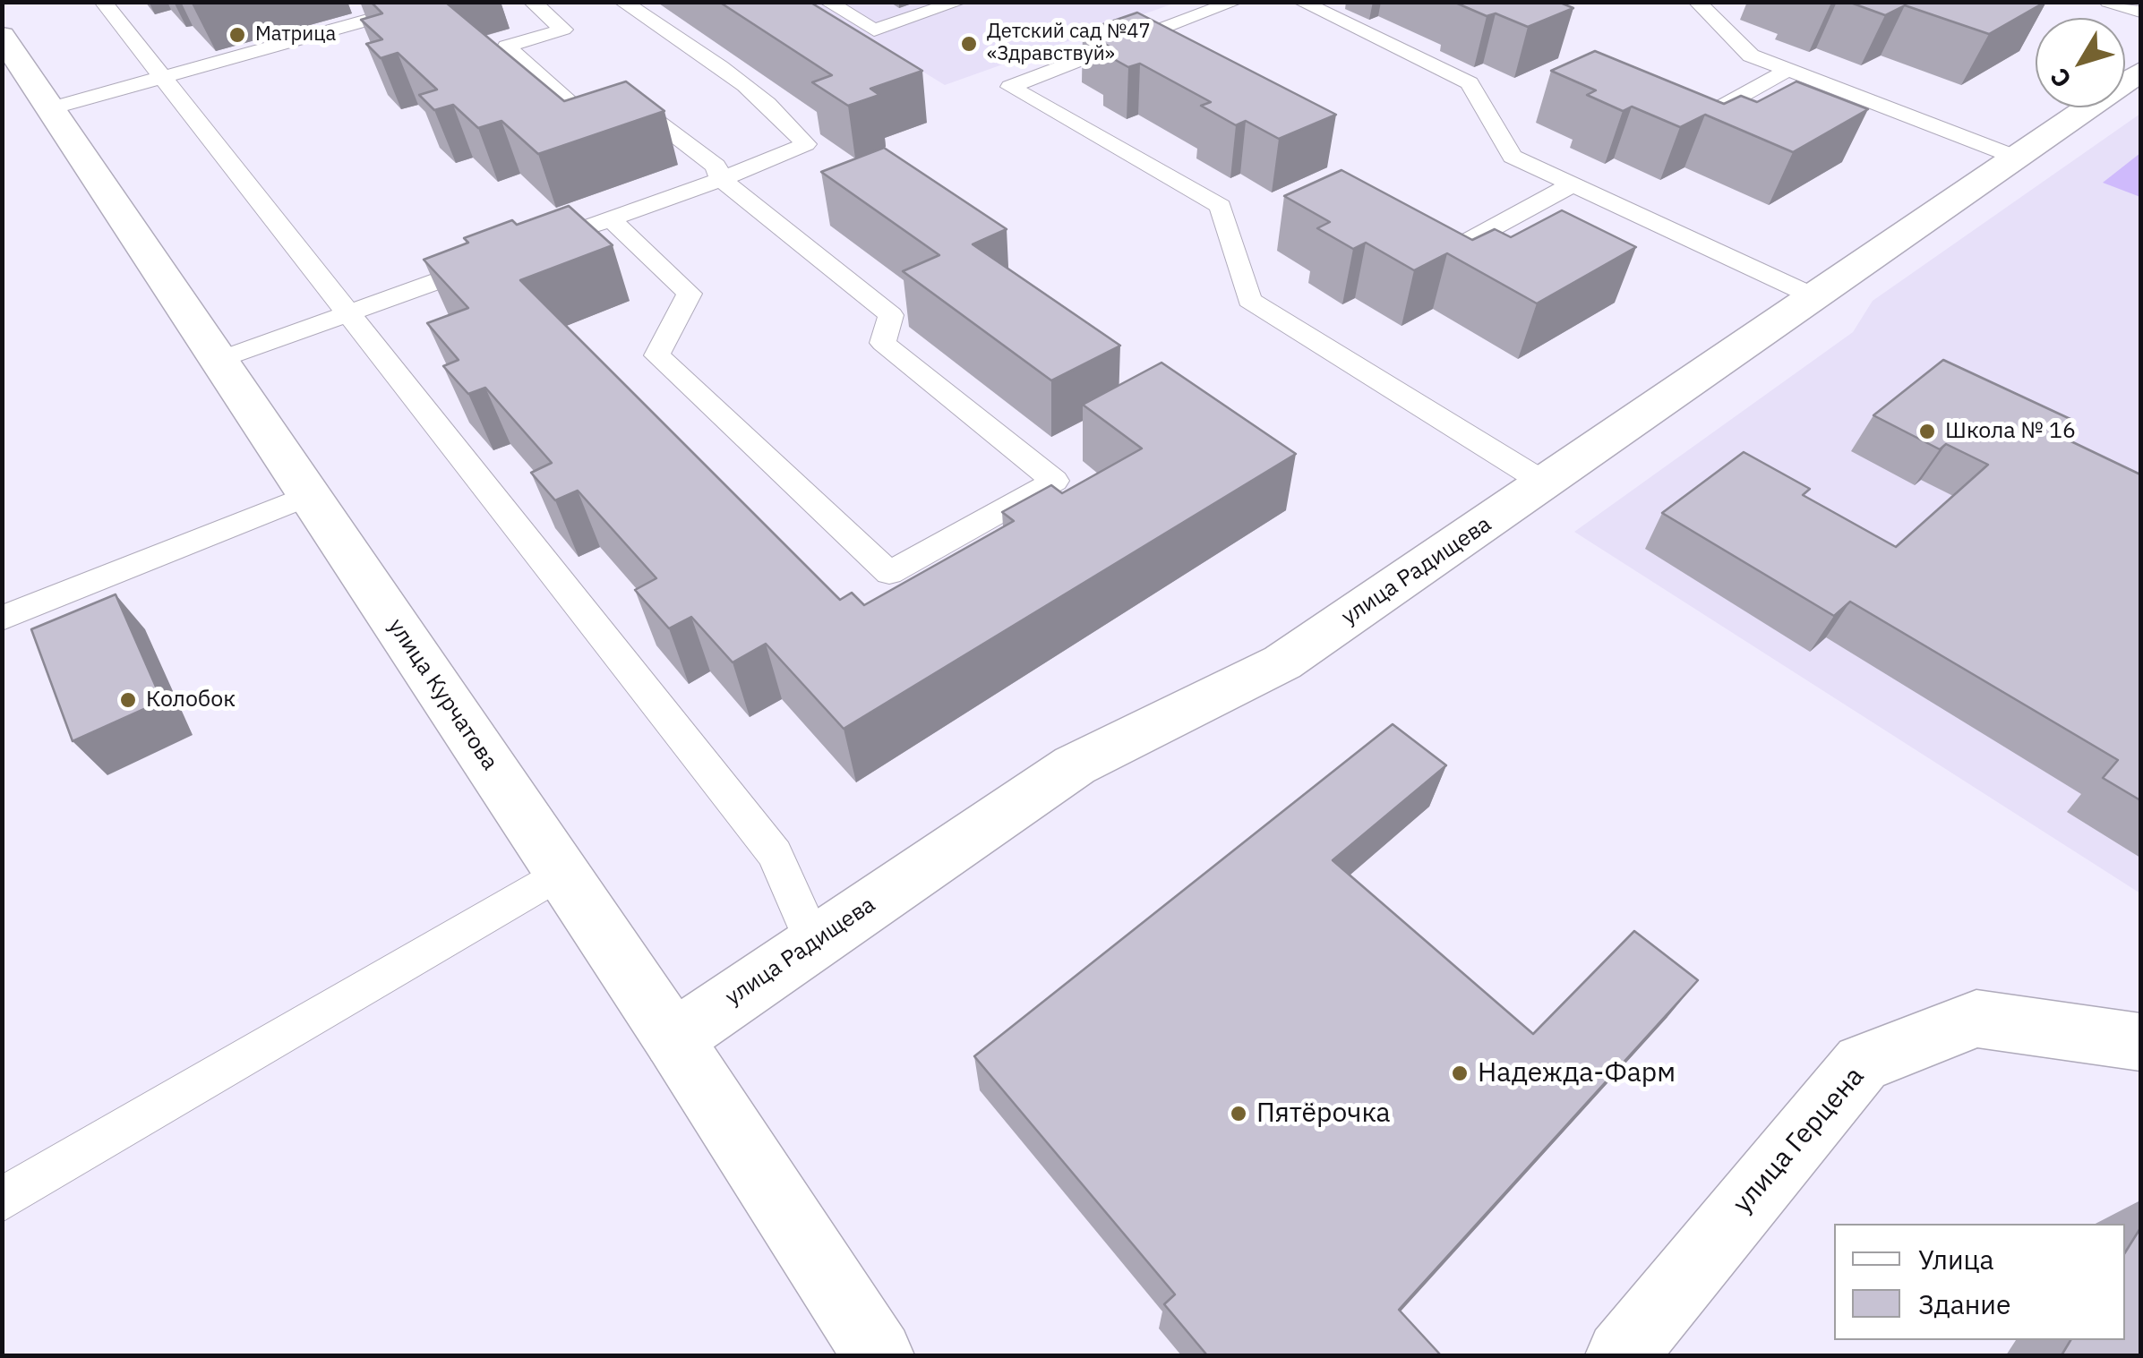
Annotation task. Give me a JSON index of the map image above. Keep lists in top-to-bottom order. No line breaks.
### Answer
{"streets":{"street":["улица Радищева","улица Курчатова","улица Герцена"]},"crossings":[["улица Радищева","улица Курчатова"]],"places":["Матрица","Детский сад №47 «Здравствуй»","Школа № 16","Колобок","Надежда-Фарм","Пятёрочка"],"legend":["Улица","Здание"],"north":"bottom left"}
